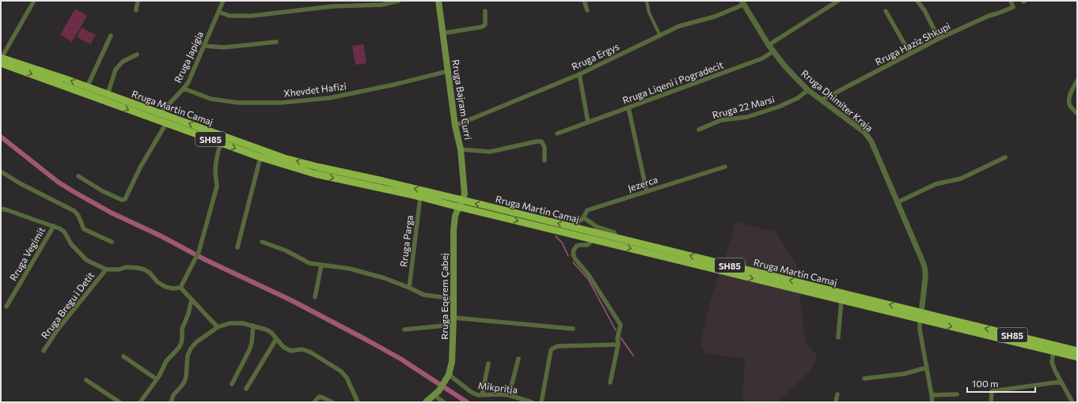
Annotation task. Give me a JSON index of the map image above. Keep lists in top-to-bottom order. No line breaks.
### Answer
{"streets":{"highway":["Rruga Martin Camaj","SH85"],"main road":["Rruga Bajram Curri","Rruga Eqerem Çabej"],"street":["Rruga Haziz Shkupi","Rruga Ergys","Rruga Japigia","Rruga Liqeni i Pogradecit","Xhevdet Hafizi","Rruga Dhimiter Kraja","Rruga 22 Marsi","Jezerca","Rruga Parga","Rruga Vegimit","Rruga Bregu i Detit","Mikpritja"]},"crossings":[["Rruga Haziz Shkupi","Rruga Dhimiter Kraja"],["Rruga Ergys","Rruga Bajram Curri"],["Rruga Ergys","Rruga Dhimiter Kraja"],["Rruga Japigia","Xhevdet Hafizi"],["Rruga Japigia","Rruga Martin Camaj"],["Rruga Liqeni i Pogradecit","Rruga Dhimiter Kraja"],["Xhevdet Hafizi","Rruga Bajram Curri"],["Rruga Bajram Curri","Rruga Martin Camaj"],["Rruga Bajram Curri","Rruga Eqerem Çabej"],["Rruga Dhimiter Kraja","Rruga 22 Marsi"],["Rruga Dhimiter Kraja","Rruga Martin Camaj"],["Rruga Martin Camaj","Jezerca"],["Rruga Martin Camaj","Rruga Parga"],["Rruga Martin Camaj","Rruga Eqerem Çabej"],["Rruga Vegimit","Rruga Bregu i Detit"],["Rruga Eqerem Çabej","Mikpritja"]],"scale_bar":"100 m"}
